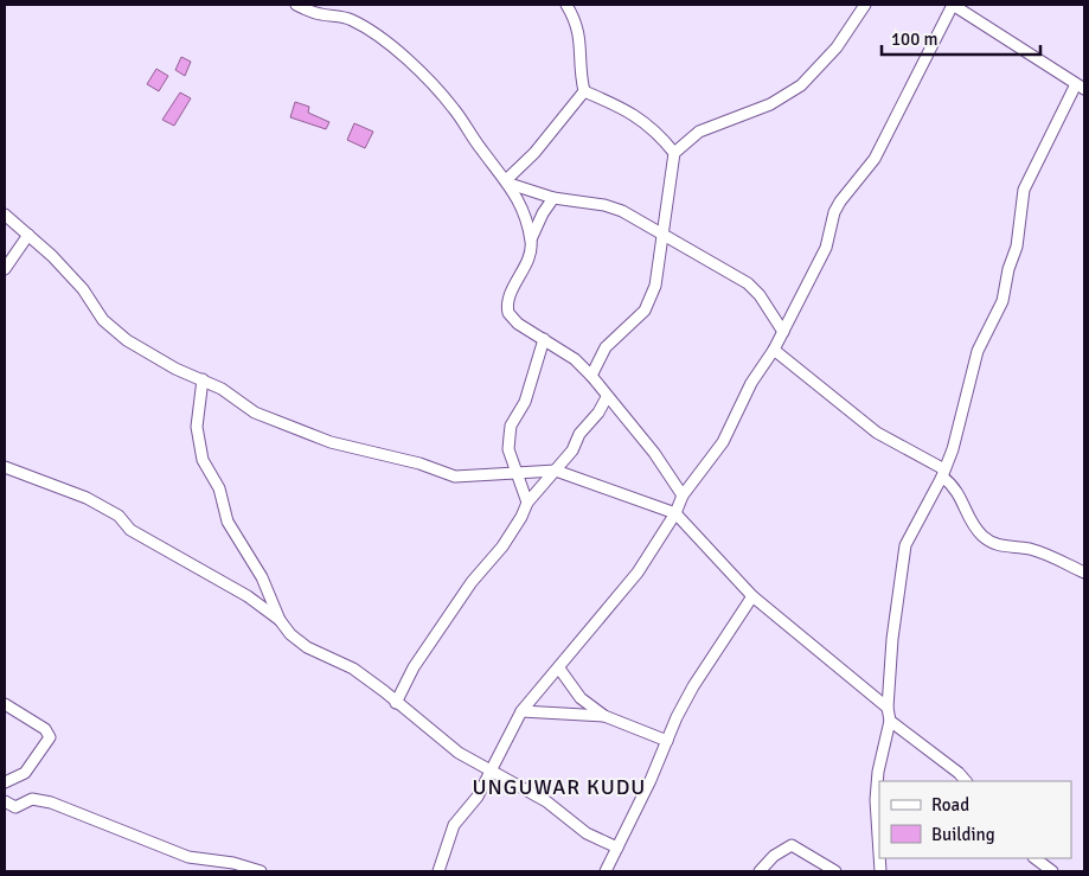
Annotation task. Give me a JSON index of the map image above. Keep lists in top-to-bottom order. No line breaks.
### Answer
{"districts":["UNGUWAR KUDU"],"legend":["Road","Building"],"scale_bar":"100 m"}
